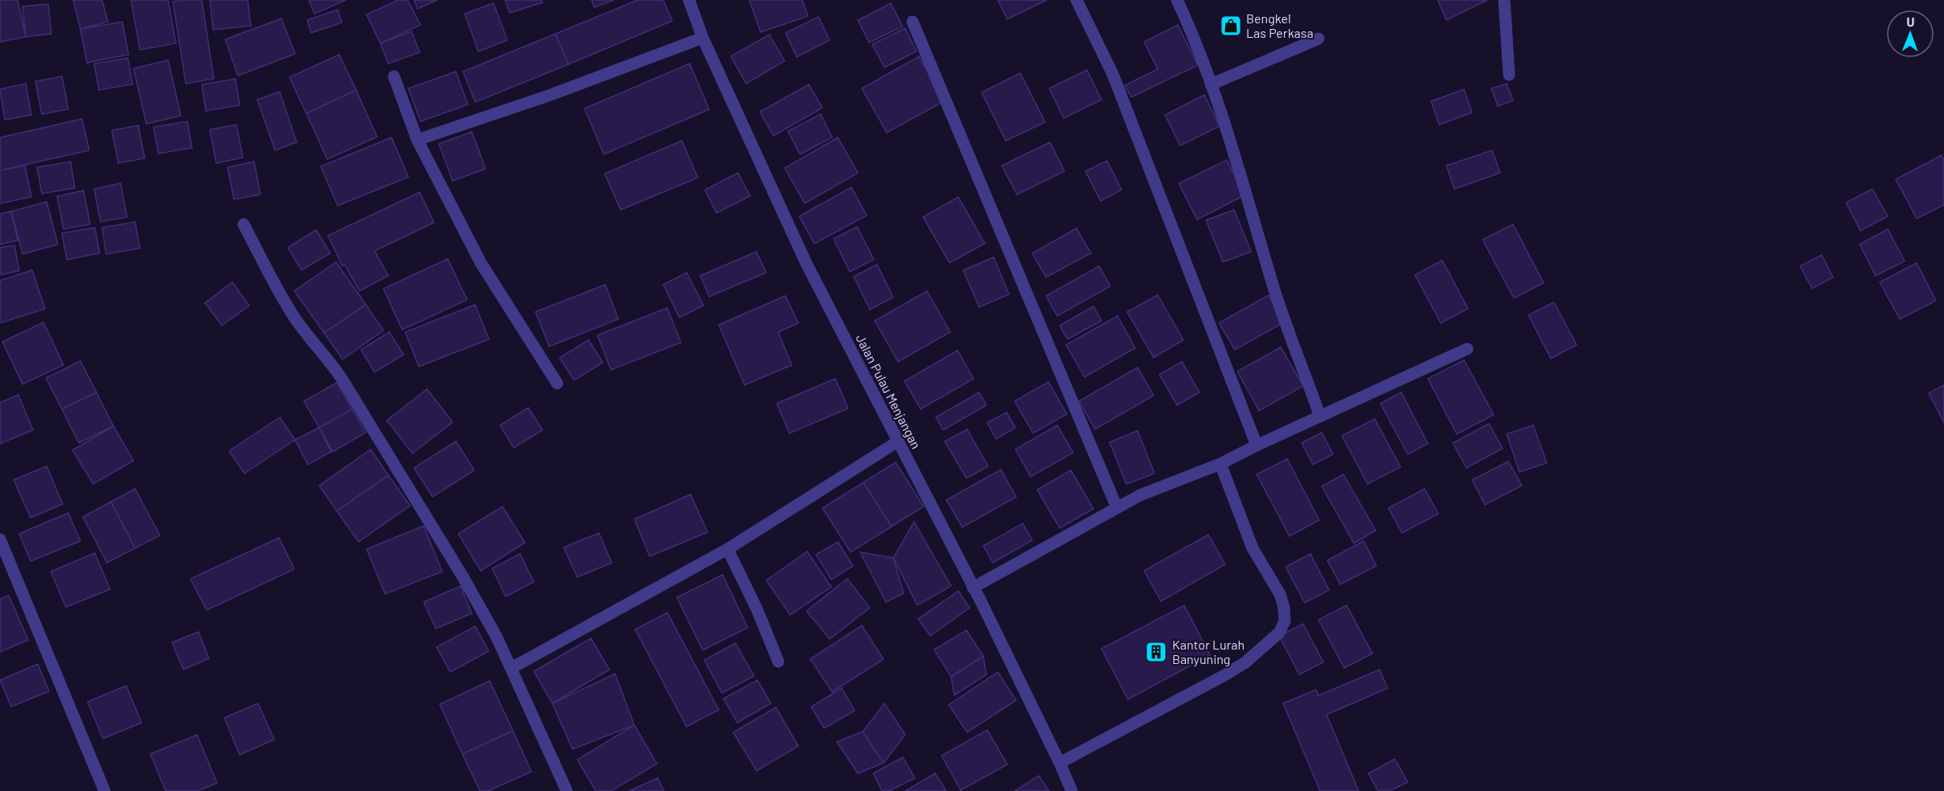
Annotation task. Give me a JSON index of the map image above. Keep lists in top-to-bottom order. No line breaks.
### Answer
{"streets":{"street":["Jalan Pulau Menjangan"]},"places":{"shop":["Bengkel Las Perkasa"],"building":["Kantor Lurah Banyuning"]},"north":"top"}
